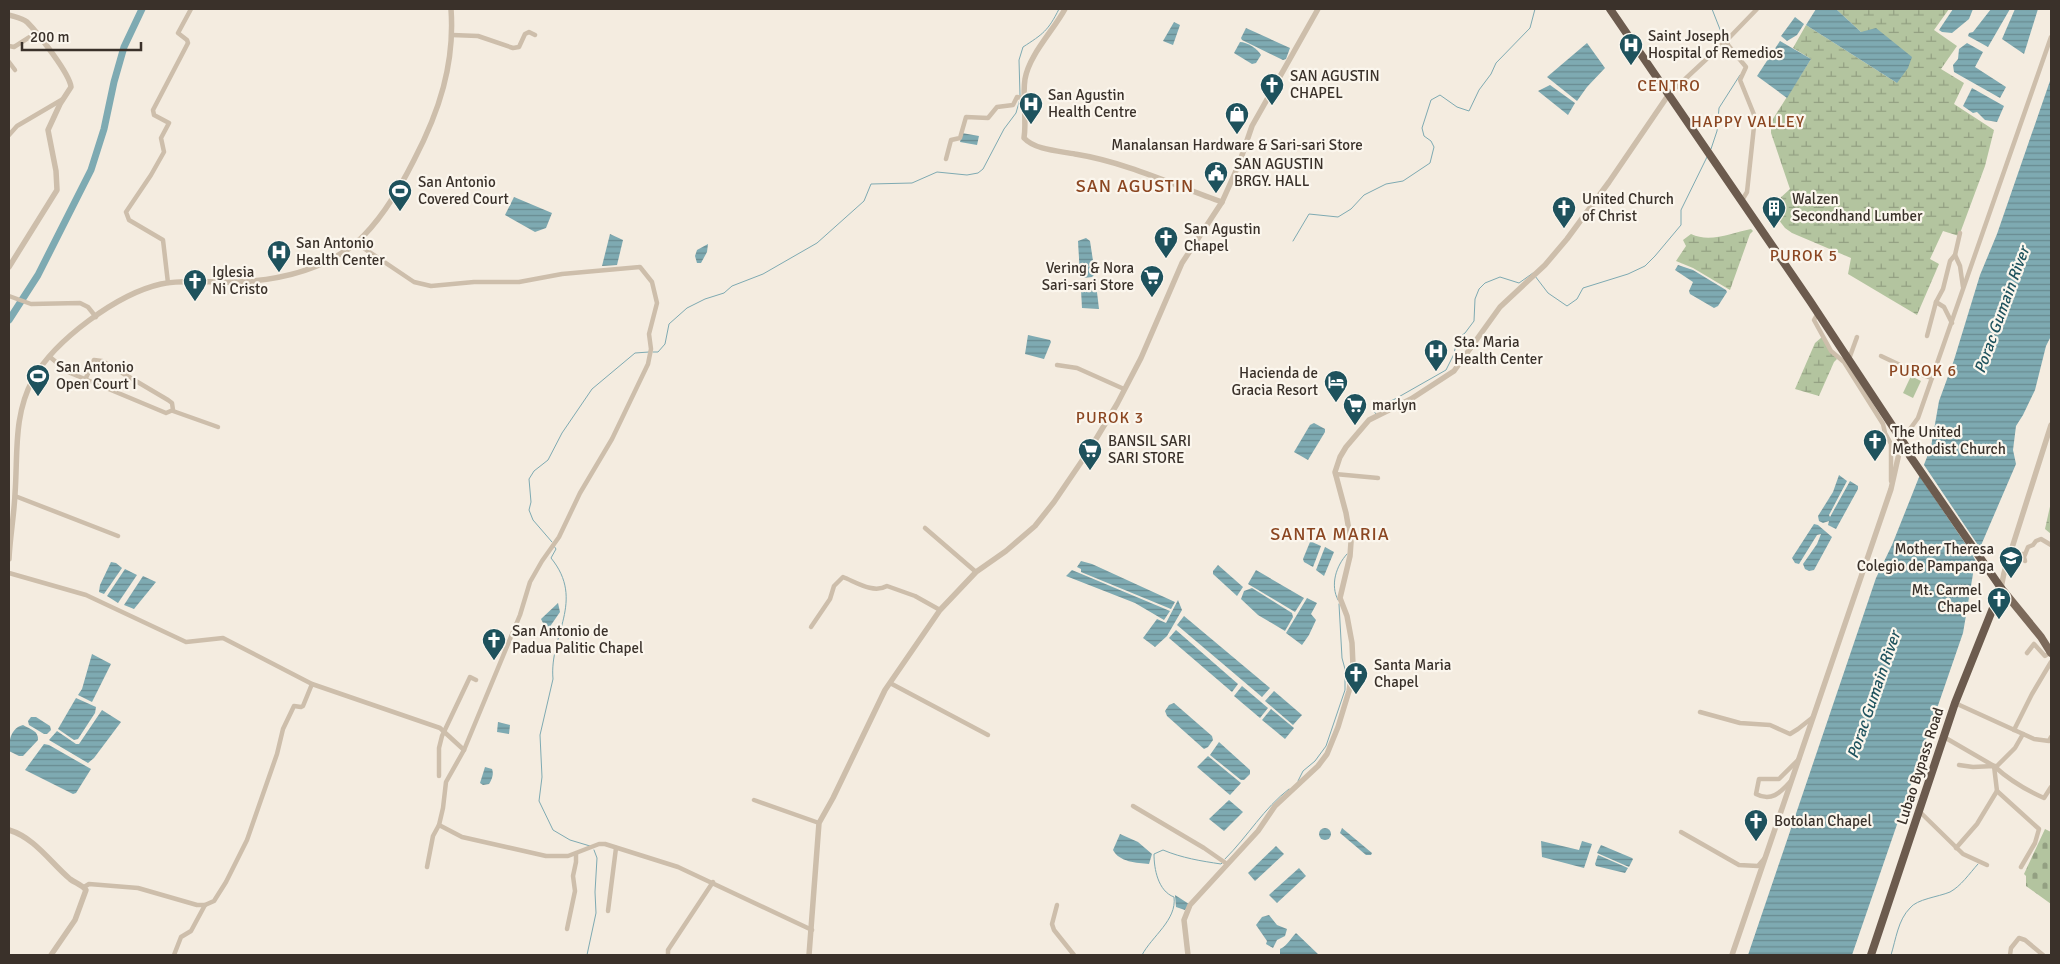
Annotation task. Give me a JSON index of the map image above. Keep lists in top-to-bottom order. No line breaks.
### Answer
{"streets":{"highway":["Lubao Bypass Road"]},"districts":["CENTRO","HAPPY VALLEY","SAN AGUSTIN","PUROK 5","PUROK 6","PUROK 3","SANTA MARIA"],"water":["Porac Gumain River"],"places":{"hospital":["Saint Joseph Hospital of Remedios","San Agustin Health Centre","San Antonio Health Center","Sta. Maria Health Center"],"church":["SAN AGUSTIN CHAPEL","United Church of Christ","San Agustin Chapel","Iglesia Ni Cristo","The United Methodist Church","Mt. Carmel Chapel","San Antonio de Padua Palitic Chapel","Santa Maria Chapel","Botolan Chapel"],"shop":["Manalansan Hardware & Sari-sari Store"],"public building":["SAN AGUSTIN BRGY. HALL"],"sports":["San Antonio Covered Court","San Antonio Open Court I"],"building":["Walzen Secondhand Lumber"],"supermarket":["Vering & Nora Sari-sari Store","marlyn","BANSIL SARI SARI STORE"],"hotel":["Hacienda de Gracia Resort"],"school or university":["Mother Theresa Colegio de Pampanga"]},"scale_bar":"200 m"}
